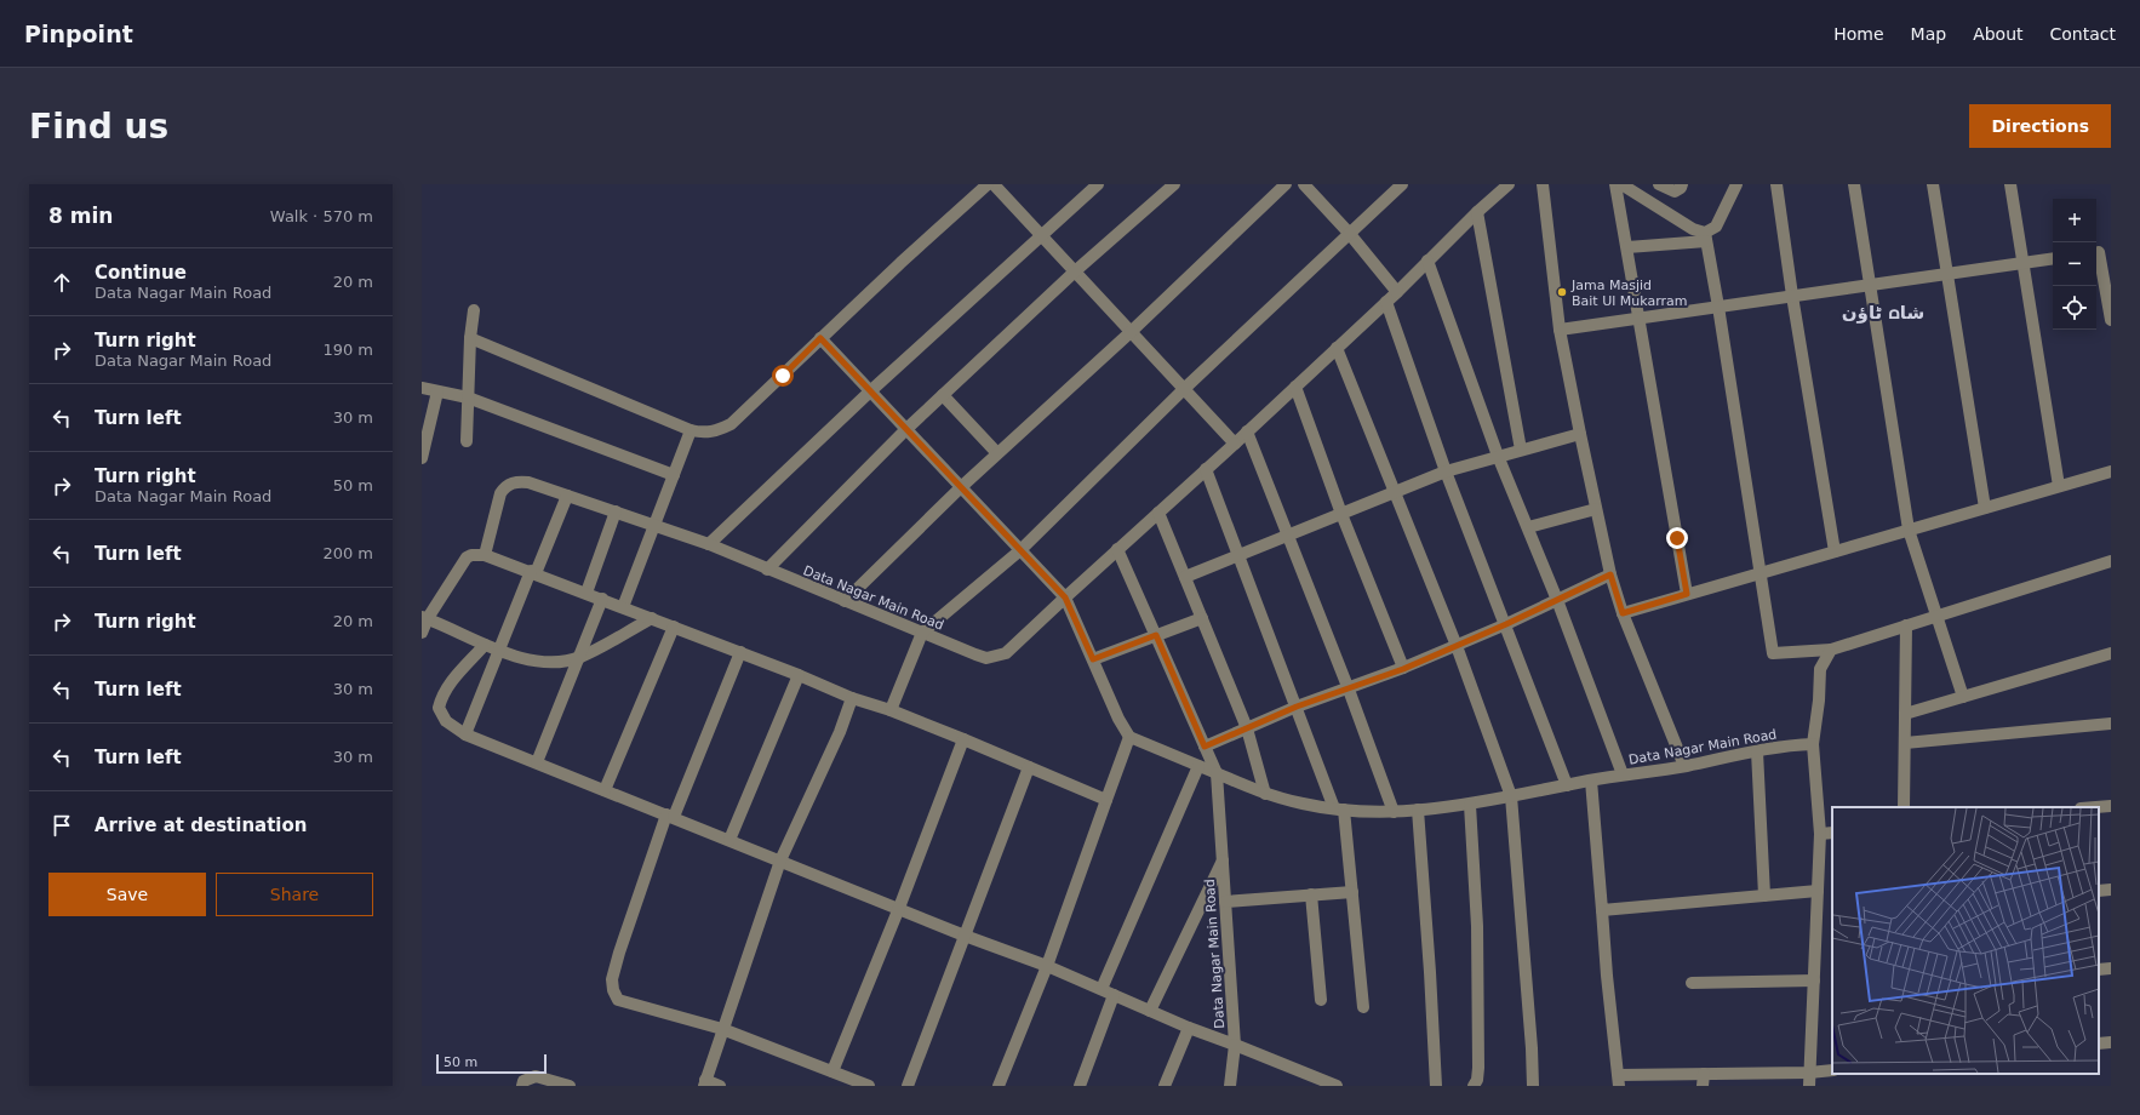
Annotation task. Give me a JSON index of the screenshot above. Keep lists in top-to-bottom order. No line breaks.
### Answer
{"streets":{"street":["Data Nagar Main Road"]},"districts":["شاہ ٹاؤن"],"places":["Jama Masjid Bait Ul Mukarram"],"scale_bar":"50 m","page":{"header":"Pinpoint","nav":["Home","Map","About","Contact"],"buttons":["Directions",["Save","Share"]],"title":"Find us","heading":["8 min","Walk · 570 m"],"map_buttons":["+","−"],"list":[["Continue","Data Nagar Main Road","20 m"],["Turn right","Data Nagar Main Road","190 m"],["Turn left","30 m"],["Turn right","Data Nagar Main Road","50 m"],["Turn left","200 m"],["Turn right","20 m"],["Turn left","30 m"],["Turn left","30 m"],"Arrive at destination"],"scale":"50 m"}}
